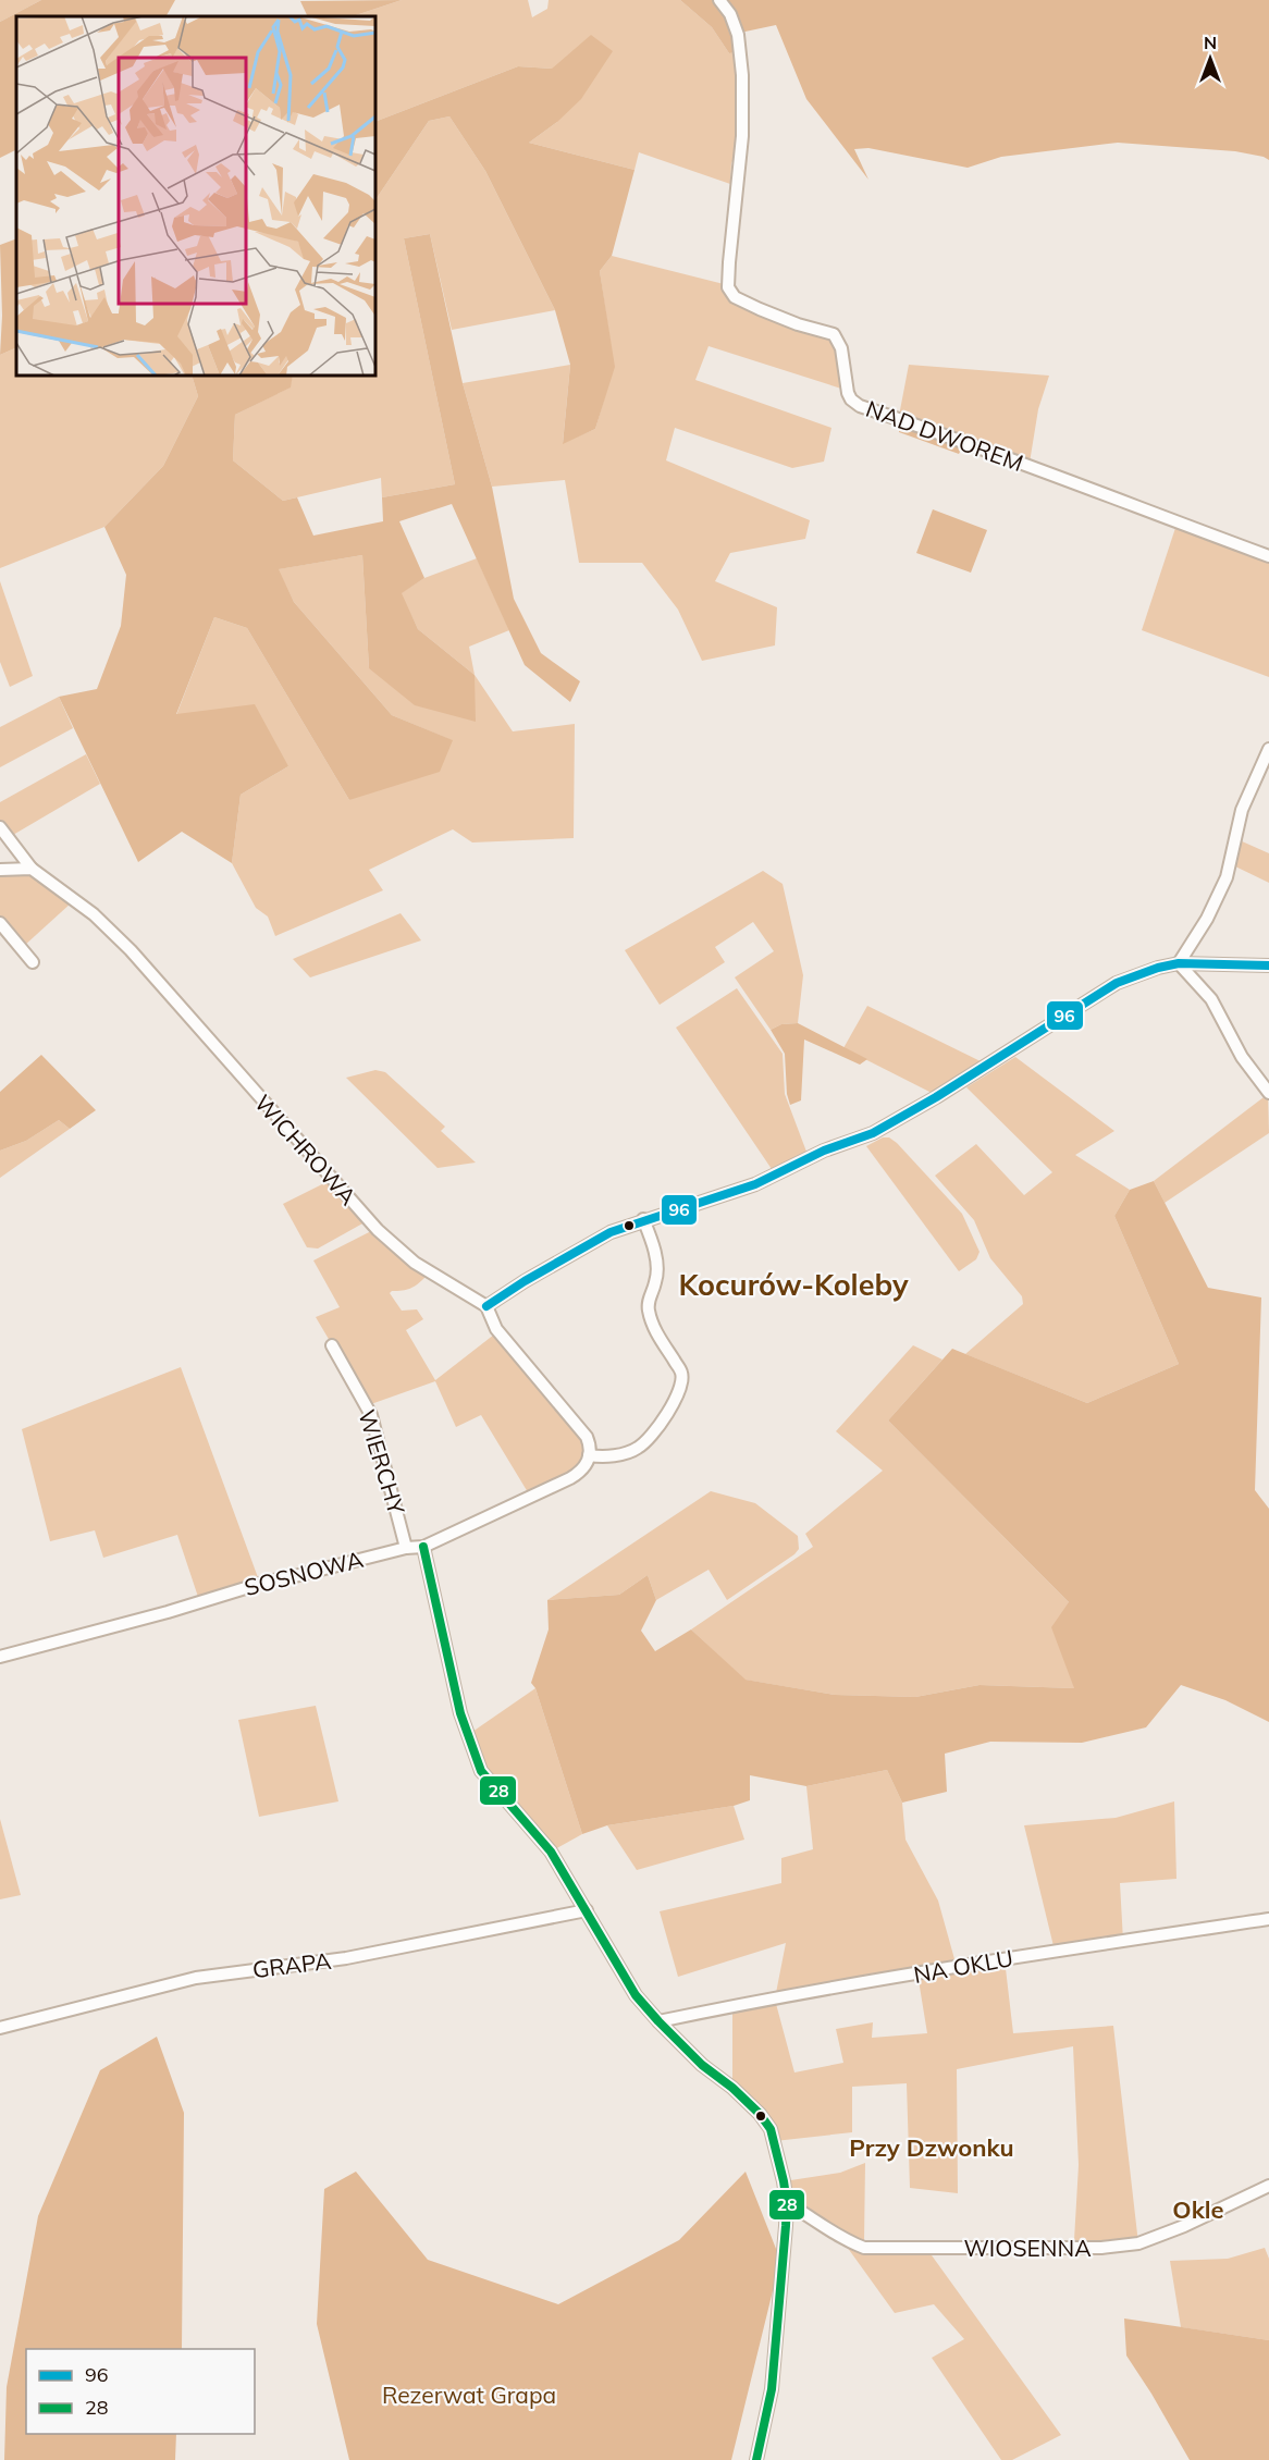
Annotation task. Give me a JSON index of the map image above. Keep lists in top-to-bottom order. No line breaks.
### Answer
{"streets":{"street":["NAD DWOREM","WICHROWA","WIERCHY","SOSNOWA","GRAPA","NA OKLU","WIOSENNA"]},"crossings":[["WIERCHY","SOSNOWA"]],"districts":["Kocurów-Koleby","Przy Dzwonku","Okle"],"parks":["Rezerwat Grapa"],"lines":["transit line 96","transit line 28"],"legend":["96","28"],"north":"top"}
